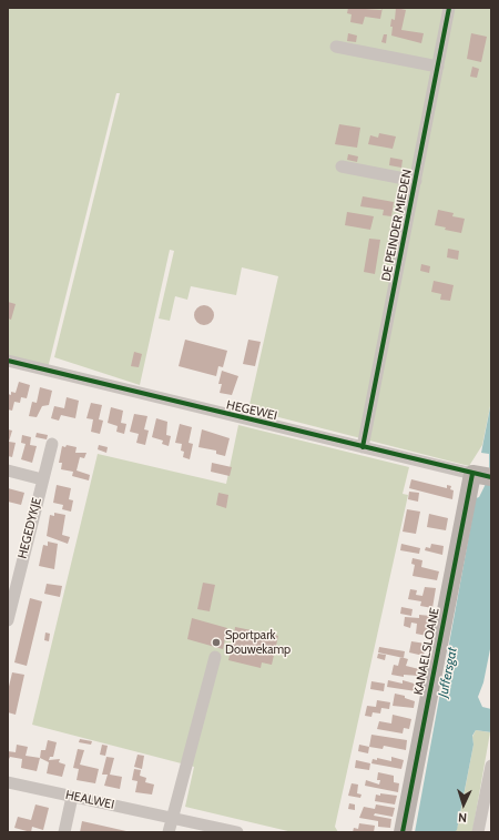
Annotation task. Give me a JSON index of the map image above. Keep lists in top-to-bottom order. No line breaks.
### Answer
{"streets":{"street":["DE PEINDER MIEDEN","HEGEWEI","HEGEDYKJE","KANAELSLOANE","HEALWEI"]},"crossings":[["DE PEINDER MIEDEN","HEGEWEI"],["HEGEWEI","KANAELSLOANE"]],"water":["Juffersgat"],"places":["Sportpark Douwekamp"],"north":"bottom"}
